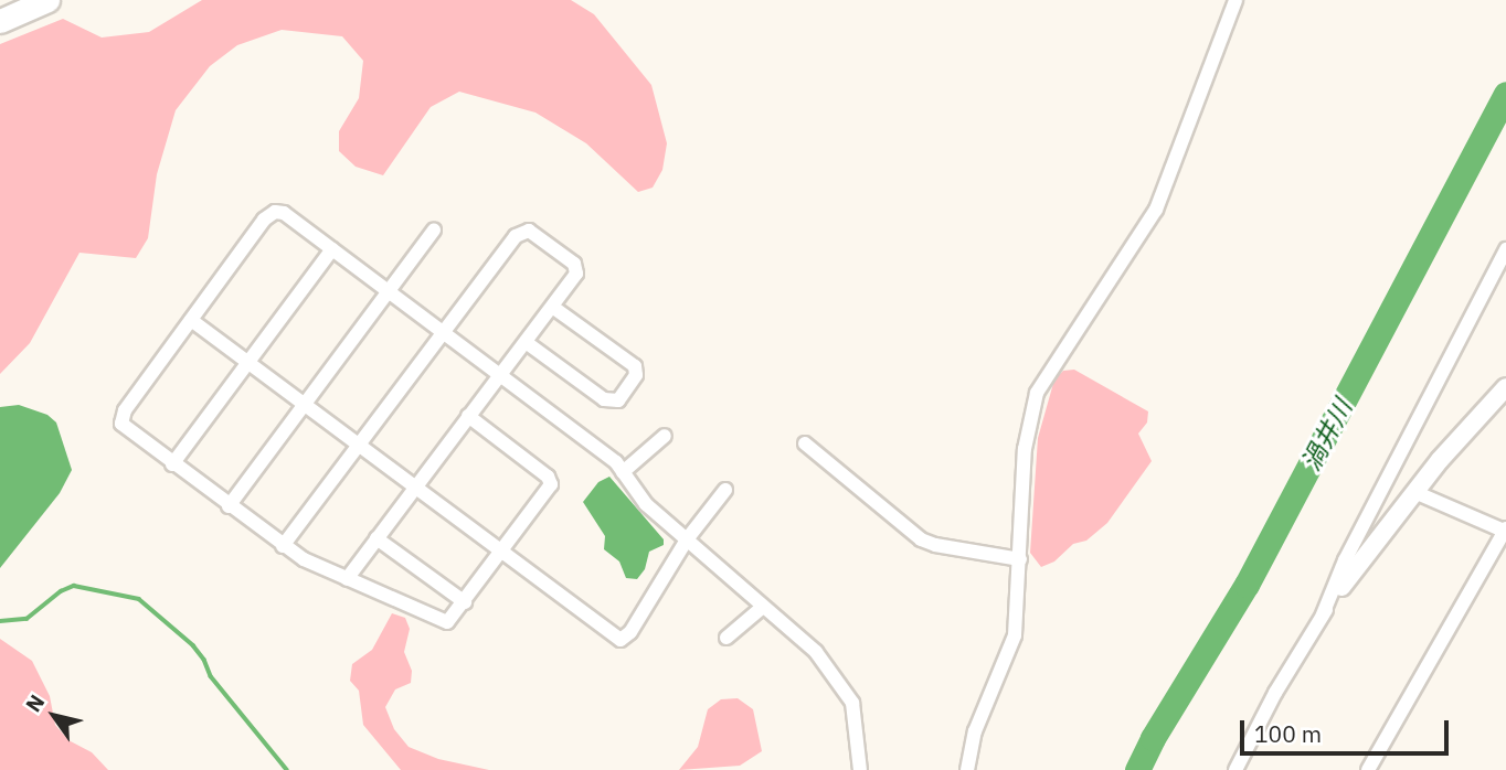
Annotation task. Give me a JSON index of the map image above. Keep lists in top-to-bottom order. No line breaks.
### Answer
{"water":["渦井川"],"scale_bar":"100 m","north":"top left"}
